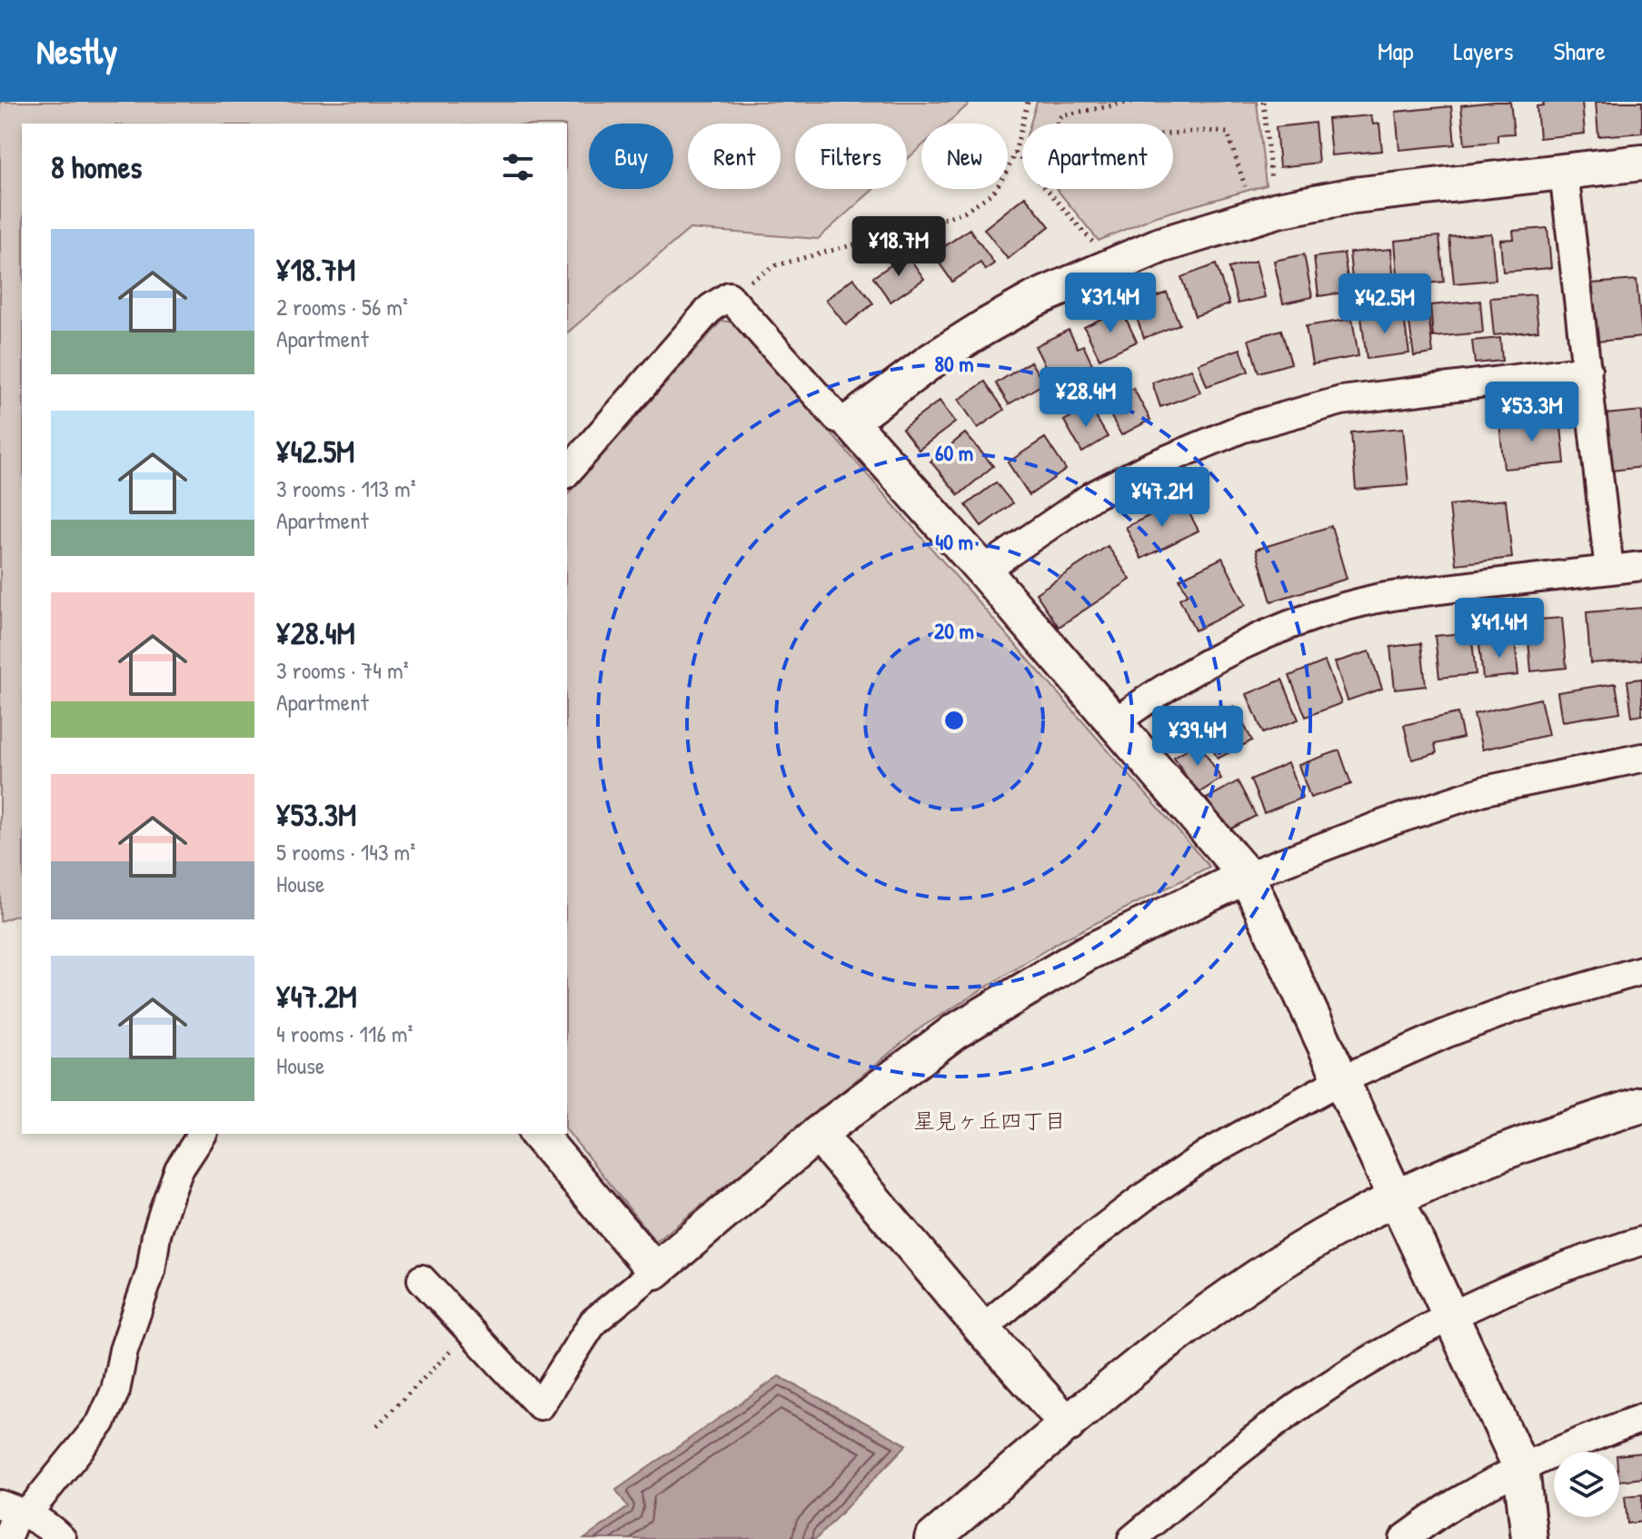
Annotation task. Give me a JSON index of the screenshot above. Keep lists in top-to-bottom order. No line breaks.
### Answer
{"districts":["星見ヶ丘四丁目"],"page":{"header":"Nestly","nav":["Map","Layers","Share"],"chip":["Buy","Rent","Filters","New","Apartment"],"heading":"8 homes","list":[{"name":"¥18.7M","note":"2 rooms · 56 m² · Apartment"},{"name":"¥42.5M","note":"3 rooms · 113 m² · Apartment"},{"name":"¥28.4M","note":"3 rooms · 74 m² · Apartment"},{"name":"¥53.3M","note":"5 rooms · 143 m² · House"},{"name":"¥47.2M","note":"4 rooms · 116 m² · House"}],"price":["¥18.7M","¥31.4M","¥42.5M","¥28.4M","¥53.3M","¥47.2M","¥41.4M","¥39.4M"]},"rings":["80 m","60 m","40 m","20 m"]}
